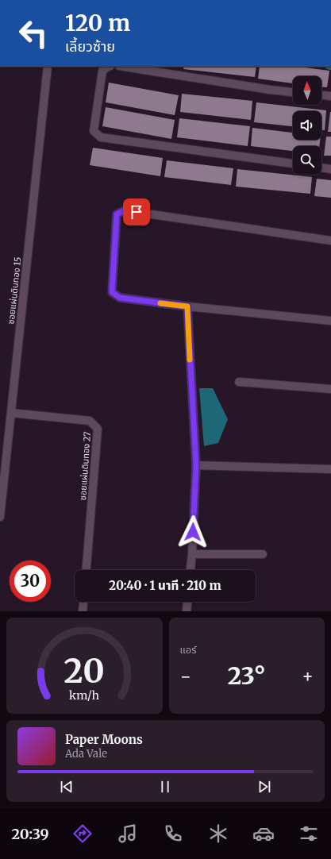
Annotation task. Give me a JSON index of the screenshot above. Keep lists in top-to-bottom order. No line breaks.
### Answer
{"streets":{"street":["ซอยแผ่นดินทอง 15","ซอยแผ่นดินทอง 27"]},"crossings":[["ซอยแผ่นดินทอง 15","ซอยแผ่นดินทอง 27"]],"north":"top","page":{"turn":["120 m","เลี้ยวซ้าย"],"limit":"30","trip":"20:40 · 1 นาที · 210 m","tile":"แอร์","heat":["−","23°","+"],"song":["Paper Moons","Ada Vale"],"tabs":"20:39","gauge":["20","km/h"]}}
